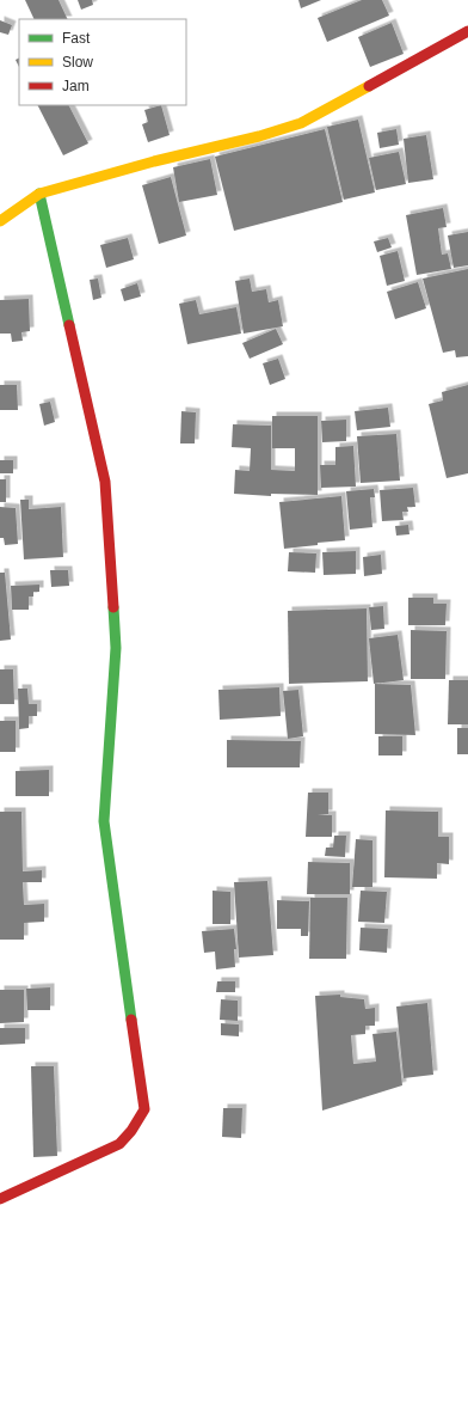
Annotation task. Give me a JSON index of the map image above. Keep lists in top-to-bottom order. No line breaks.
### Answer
{"legend":["Fast","Slow","Jam"]}
